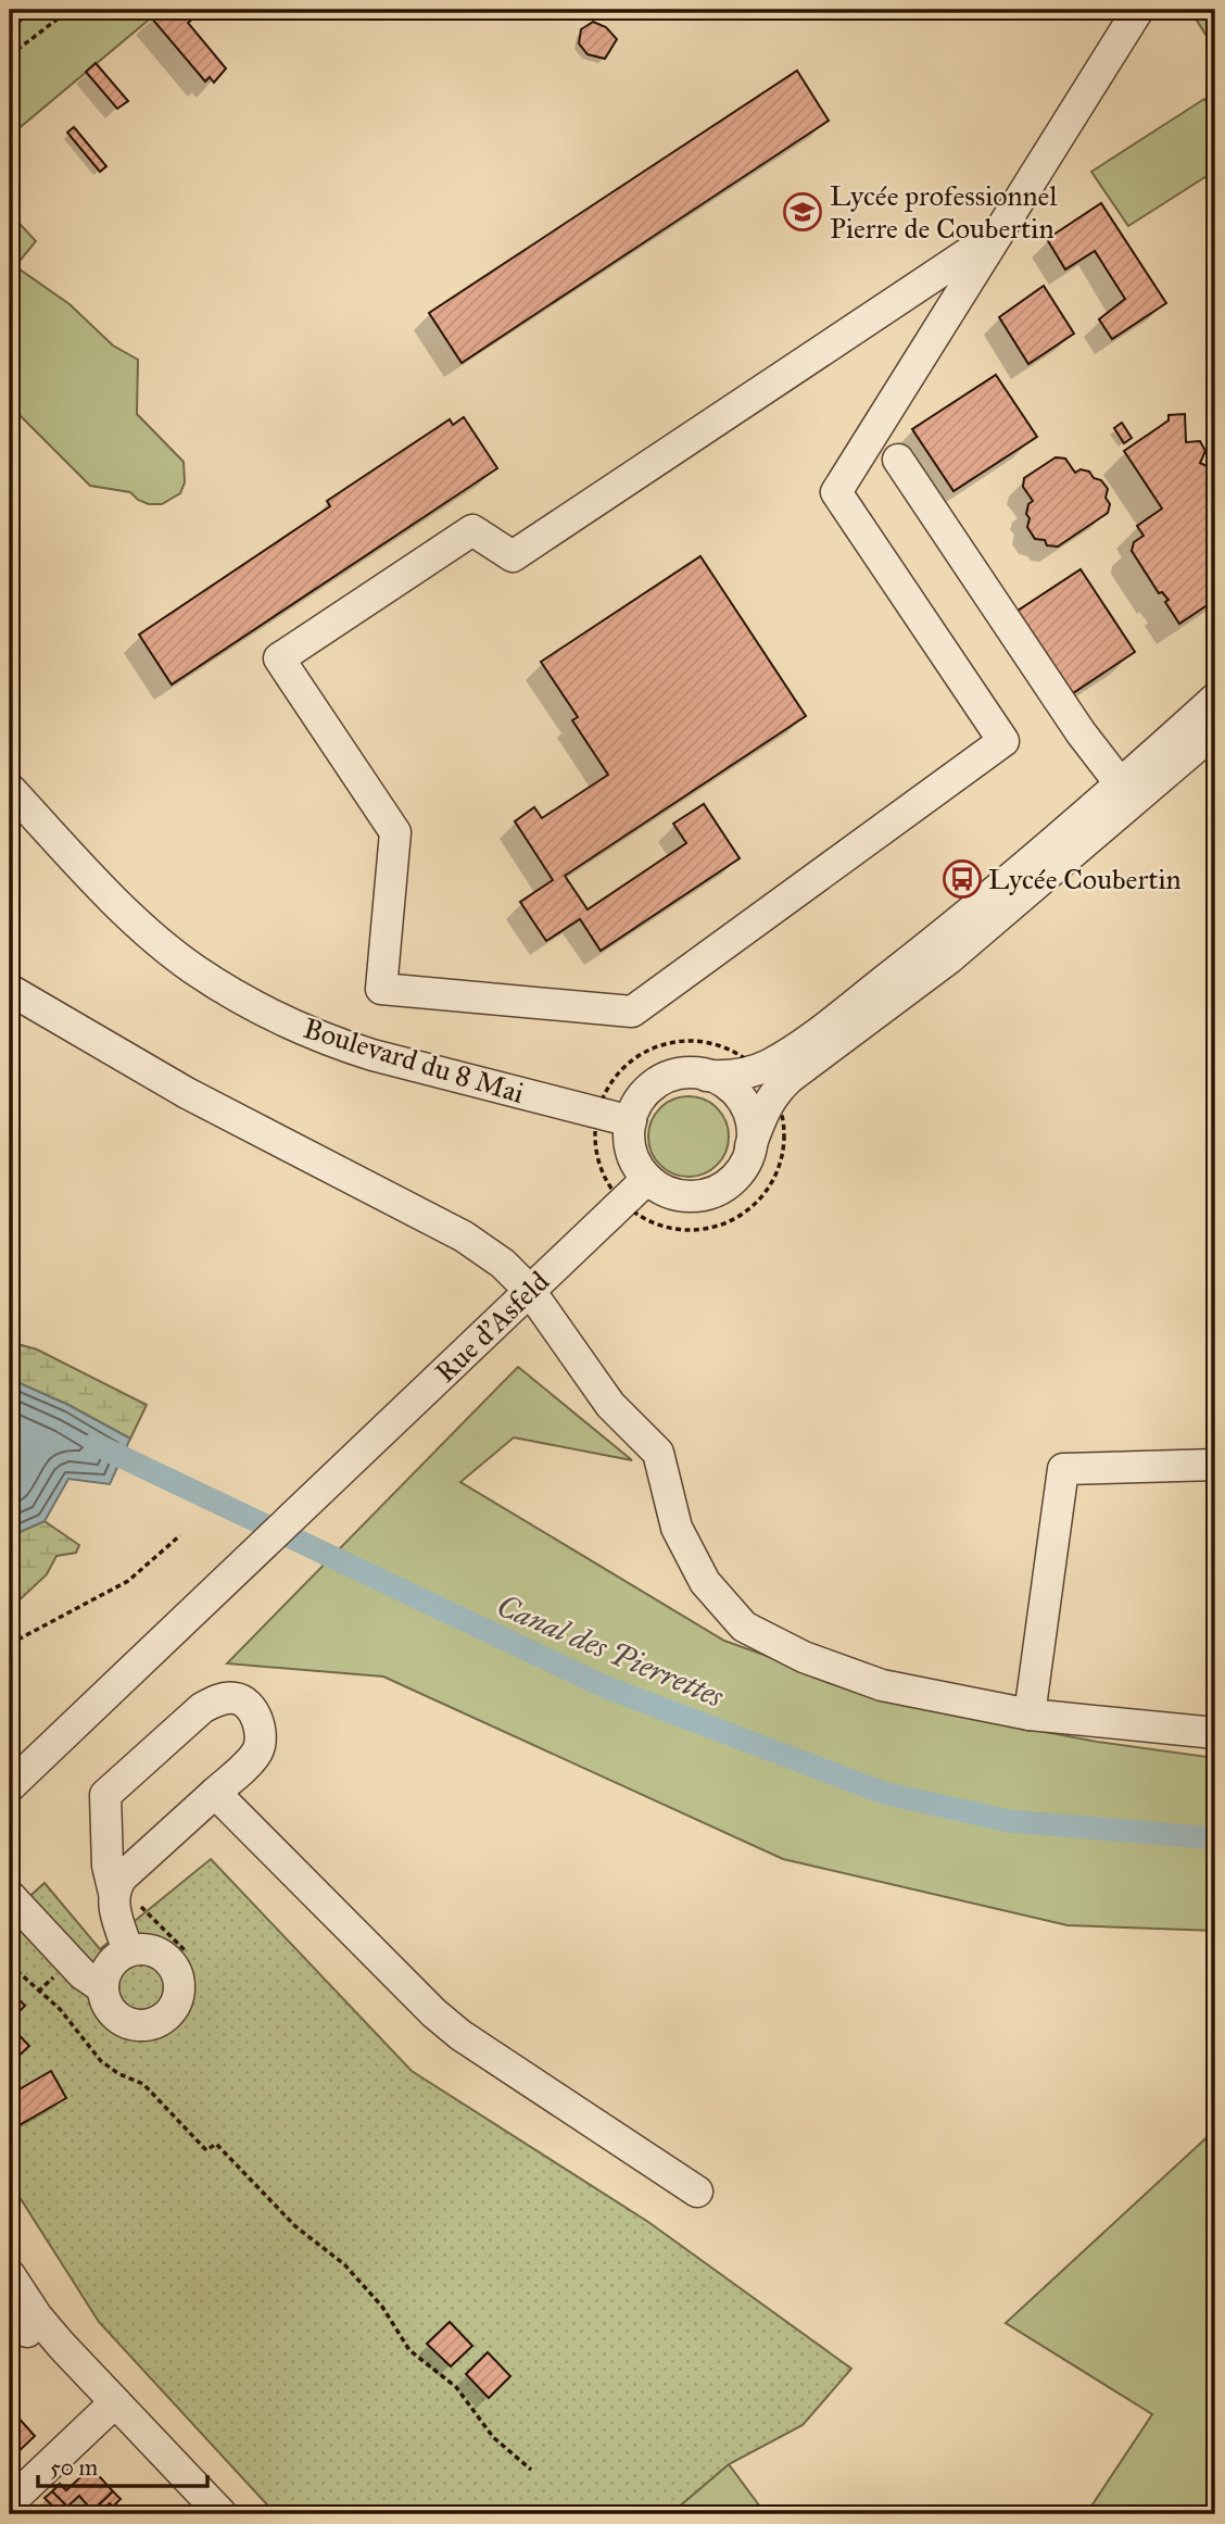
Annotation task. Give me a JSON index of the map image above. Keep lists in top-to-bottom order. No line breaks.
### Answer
{"streets":{"street":["Boulevard du 8 Mai","Rue d'Asfeld"]},"crossings":[["Boulevard du 8 Mai","Rue d'Asfeld"]],"water":["Canal des Pierrettes"],"places":{"school or university":["Lycée professionnel Pierre de Coubertin"],"bus stop":["Lycée Coubertin"]},"scale_bar":"50 m"}
